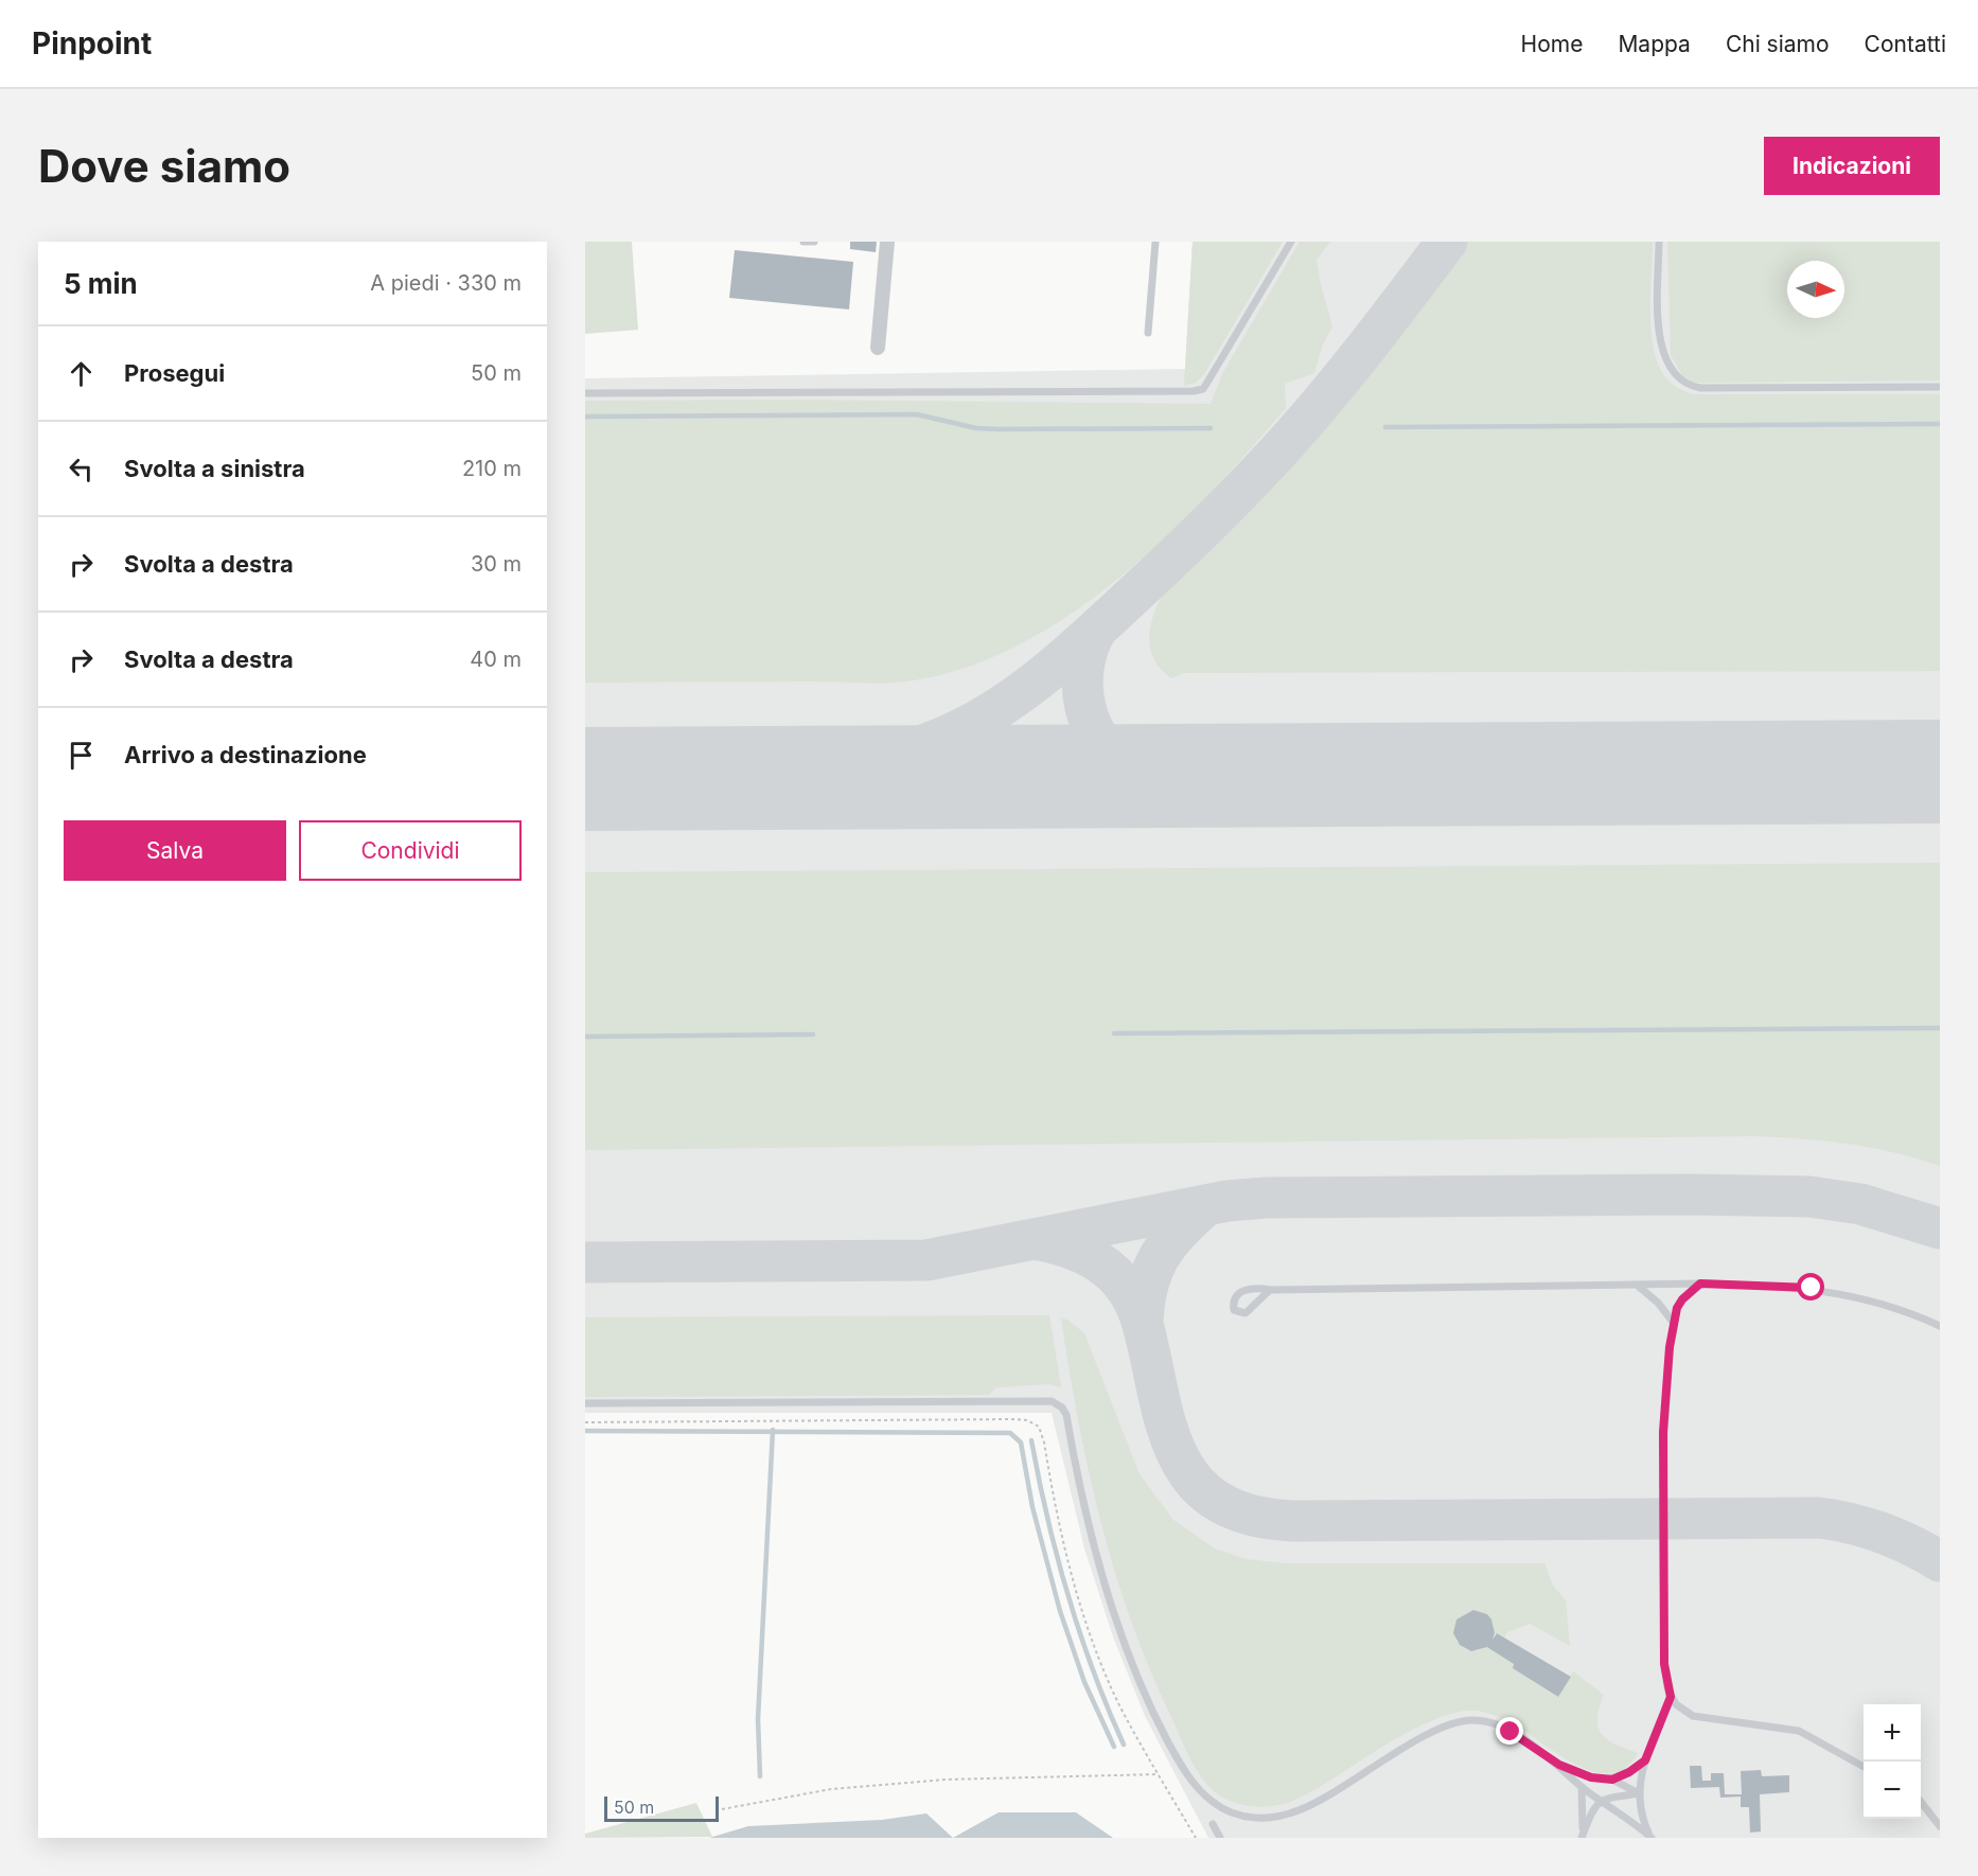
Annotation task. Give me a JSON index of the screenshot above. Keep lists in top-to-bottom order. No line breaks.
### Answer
{"scale_bar":"50 m","north":"right","page":{"header":"Pinpoint","nav":["Home","Mappa","Chi siamo","Contatti"],"buttons":["Indicazioni",["Salva","Condividi"]],"title":"Dove siamo","heading":["5 min","A piedi · 330 m"],"list":[["Prosegui","50 m"],["Svolta a sinistra","210 m"],["Svolta a destra","30 m"],["Svolta a destra","40 m"],"Arrivo a destinazione"],"map_buttons":["+","−"],"scale":"50 m"}}
